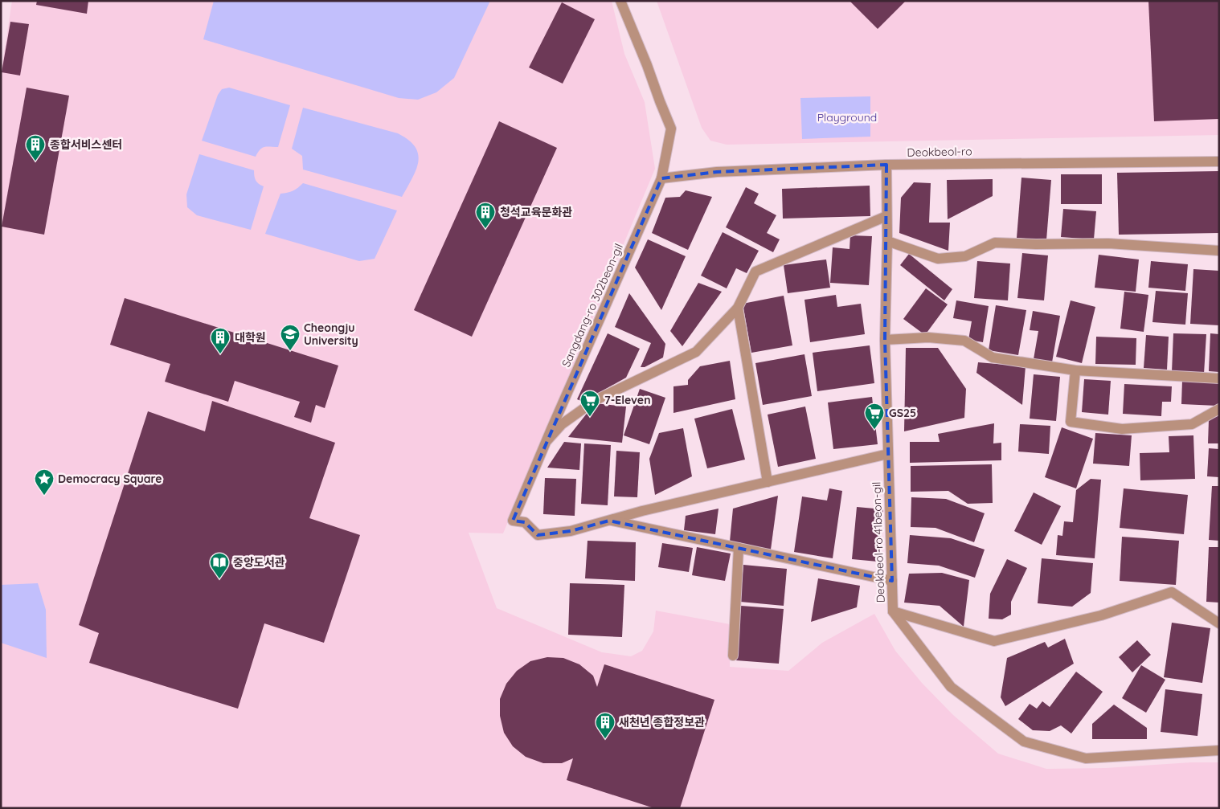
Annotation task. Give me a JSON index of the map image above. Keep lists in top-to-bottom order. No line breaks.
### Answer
{"streets":{"street":["Deokbeol-ro","Sangdang-ro 302beon-gil","Deokbeol-ro 41beon-gil"]},"crossings":[["Deokbeol-ro","Sangdang-ro 302beon-gil"],["Deokbeol-ro","Deokbeol-ro 41beon-gil"],["Sangdang-ro 302beon-gil","Deokbeol-ro 41beon-gil"]],"parks":["Playground"],"places":{"building":["종합서비스센터","청석교육문화관","대학원","새천년 종합정보관"],"school or university":["Cheongju University"],"supermarket":["7-Eleven","GS25"],"place":["Democracy Square"],"library":["중앙도서관"]}}
